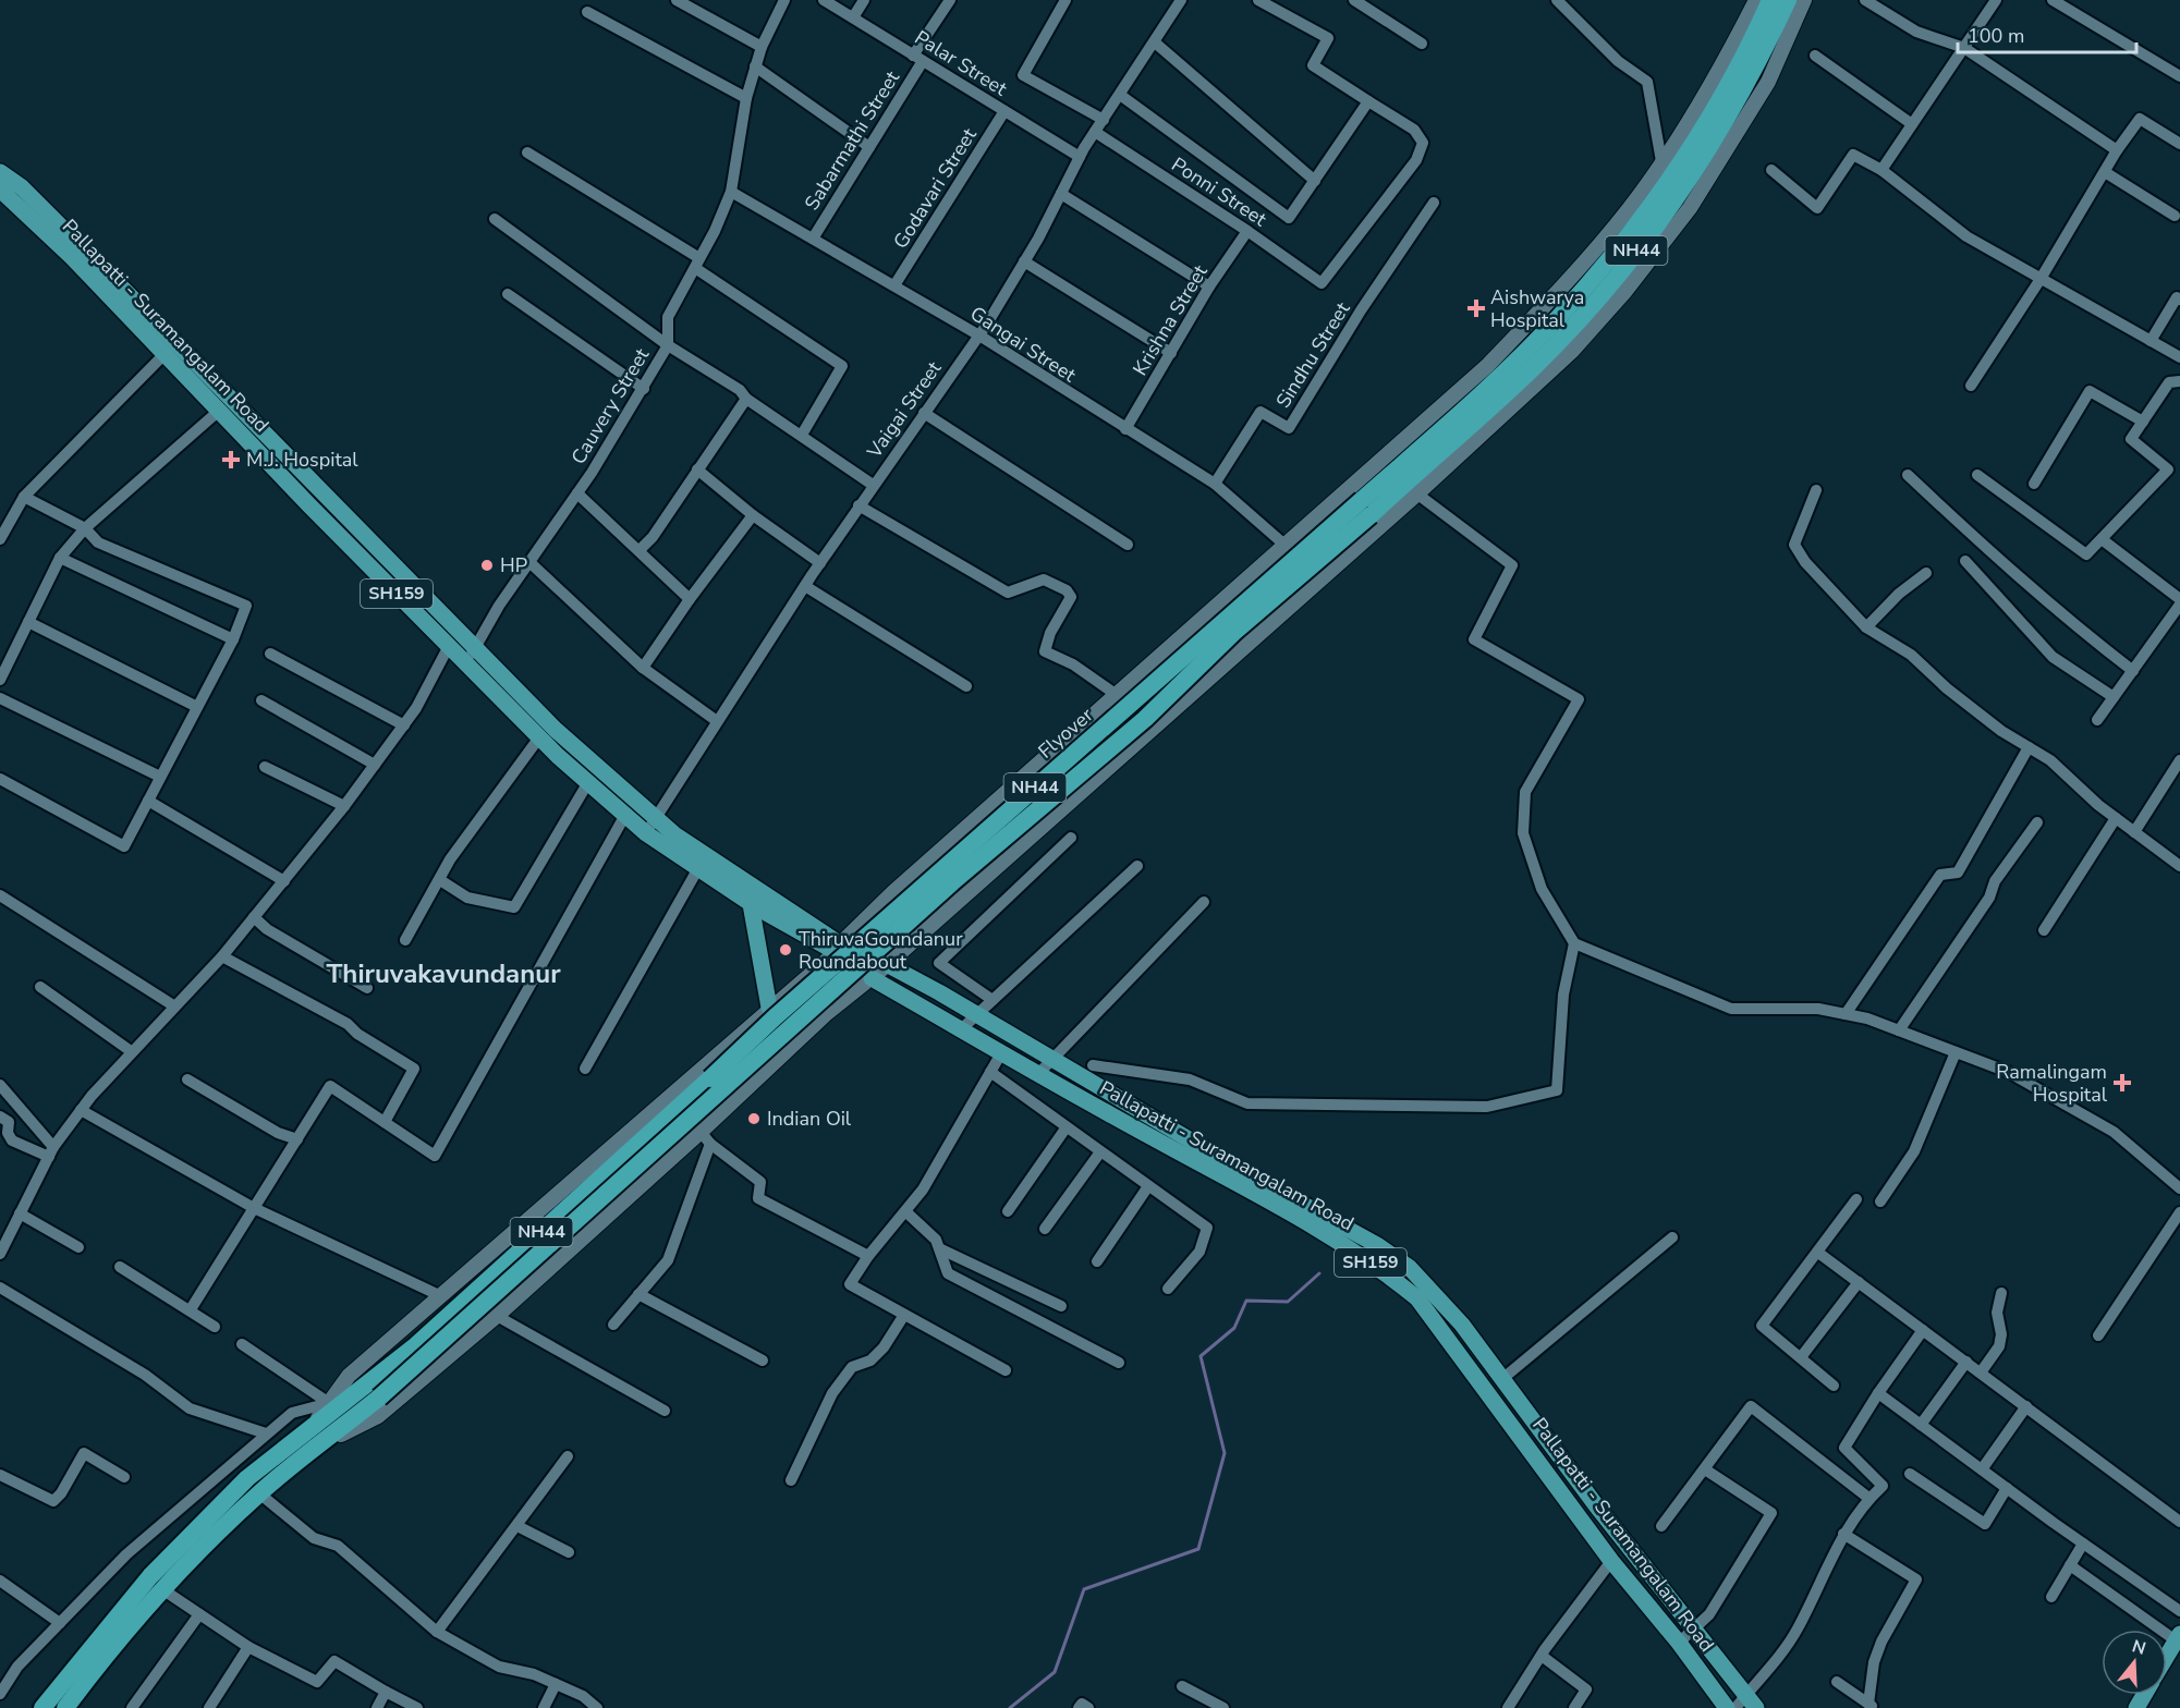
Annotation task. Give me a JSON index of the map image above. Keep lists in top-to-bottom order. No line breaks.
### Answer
{"streets":{"highway":["NH44","Flyover"],"main road":["Pallapatti - Suramangalam Road","SH159"],"street":["Palar Street","Sabarmathi Street","Godavari Street","Ponni Street","Krishna Street","Gangai Street","Sindhu Street","Cauvery Street","Vaigai Street"]},"crossings":[["Palar Street","Sabarmathi Street"],["Palar Street","Godavari Street"],["Palar Street","Vaigai Street"],["Sabarmathi Street","Gangai Street"],["Godavari Street","Gangai Street"],["Ponni Street","Krishna Street"],["Ponni Street","Vaigai Street"],["NH44","Flyover"],["Krishna Street","Gangai Street"],["Pallapatti - Suramangalam Road","Cauvery Street"],["Pallapatti - Suramangalam Road","Vaigai Street"],["Pallapatti - Suramangalam Road","SH159"],["Gangai Street","Sindhu Street"],["Gangai Street","Cauvery Street"],["Gangai Street","Vaigai Street"]],"districts":["Thiruvakavundanur"],"places":{"health":["Aishwarya Hospital","M.J. Hospital","Ramalingam Hospital"],"other":["HP","ThiruvaGoundanur Roundabout","Indian Oil"]},"scale_bar":"100 m","north":"top"}
